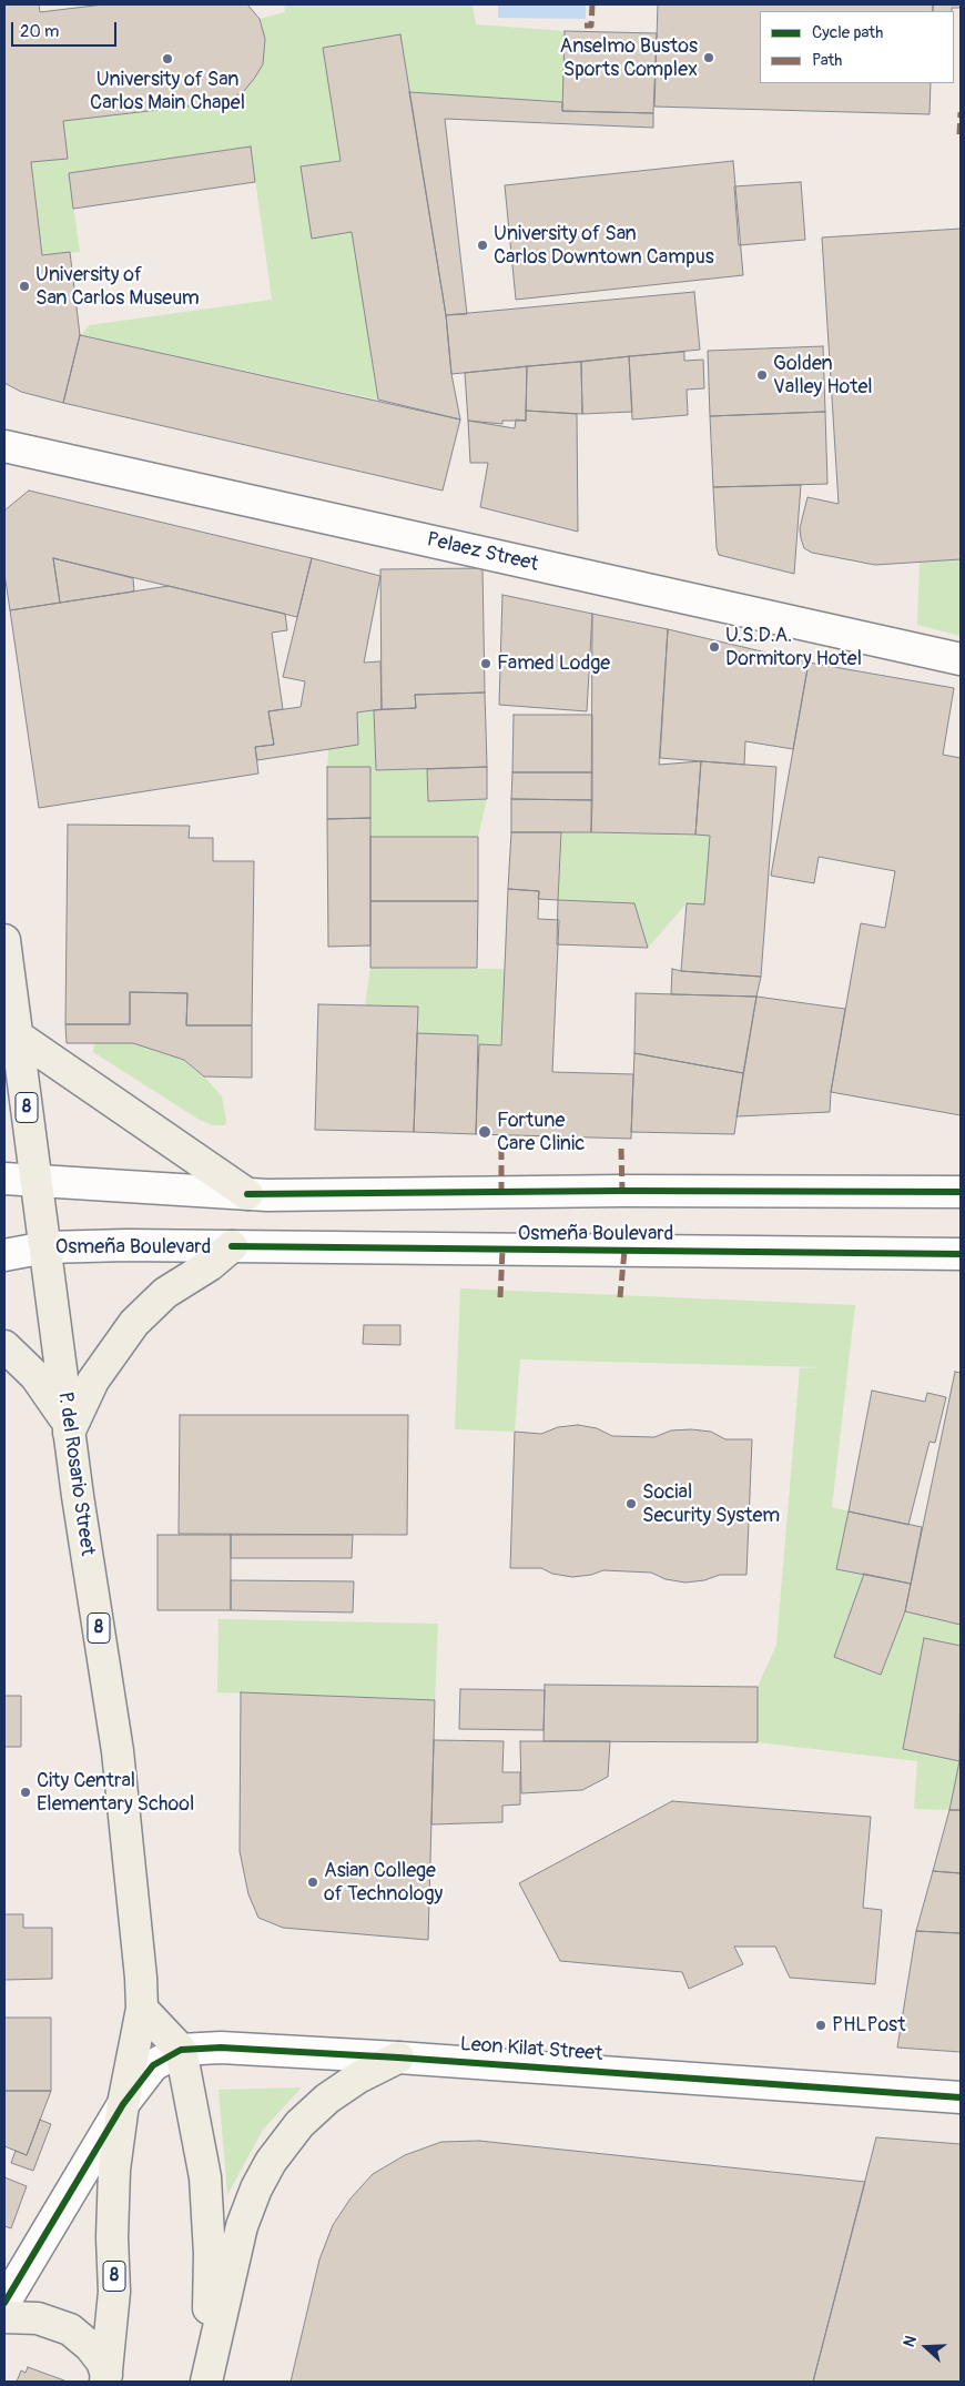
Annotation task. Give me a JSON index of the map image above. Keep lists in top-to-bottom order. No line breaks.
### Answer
{"streets":{"main road":["8","P. del Rosario Street"],"street":["Pelaez Street","Osmeña Boulevard","Leon Kilat Street"]},"crossings":[["8","P. del Rosario Street"],["8","Leon Kilat Street"],["Osmeña Boulevard","P. del Rosario Street"]],"places":["Anselmo Bustos Sports Complex","University of San Carlos Main Chapel","University of San Carlos Downtown Campus","University of San Carlos Museum","Golden Valley Hotel","U.S.D.A. Dormitory Hotel","Famed Lodge","Fortune Care Clinic","Social Security System","City Central Elementary School","Asian College of Technology","PHLPost"],"legend":["Cycle path","Path"],"scale_bar":"20 m","north":"left"}
